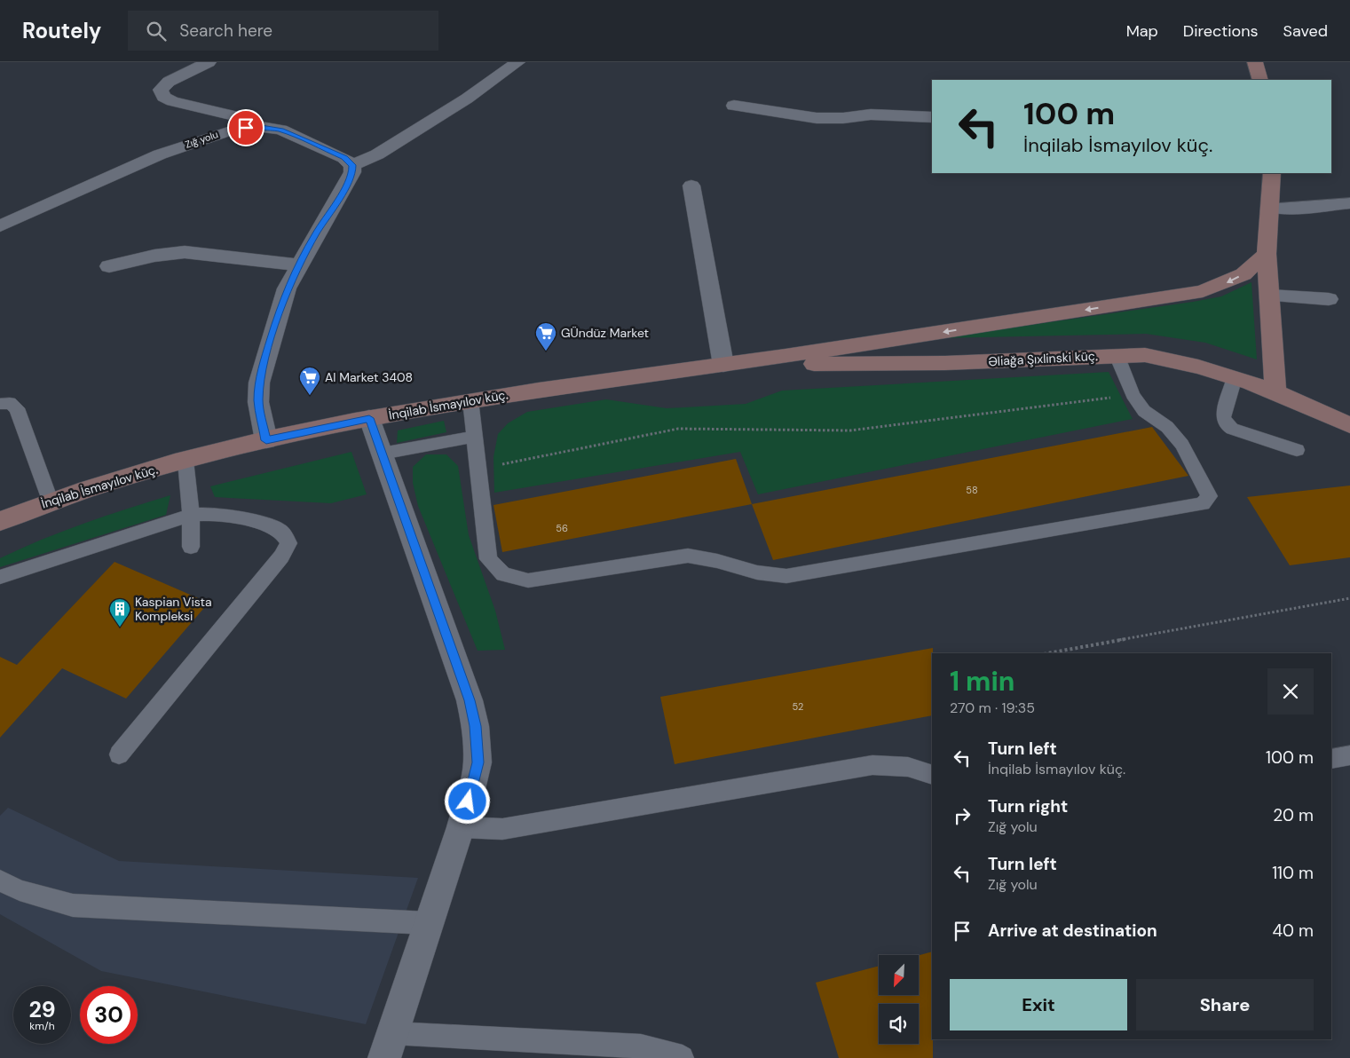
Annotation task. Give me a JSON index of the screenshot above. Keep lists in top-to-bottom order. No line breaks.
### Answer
{"streets":{"main road":["Əliağa Şıxlinski küç.","İnqilab İsmayılov küç."],"street":["Zığ yolu"]},"crossings":[["Əliağa Şıxlinski küç.","İnqilab İsmayılov küç."]],"places":{"supermarket":["GÜndüz Market","Al Market 3408"],"building":["Kaspian Vista Kompleksi"]},"house_numbers":["58","56","52"],"north":"bottom left","page":{"header":"Routely","search":"Search here","nav":["Map","Directions","Saved"],"turn":["100 m","İnqilab İsmayılov küç."],"heading":["1 min","270 m · 19:35"],"list":[{"name":"Turn left","note":"İnqilab İsmayılov küç.","value":"100 m"},{"name":"Turn right","note":"Zığ yolu","value":"20 m"},{"name":"Turn left","note":"Zığ yolu","value":"110 m"},{"name":"Arrive at destination","value":"40 m"}],"buttons":["Exit","Share"],"speed":"29 km/h","limit":"30"}}
